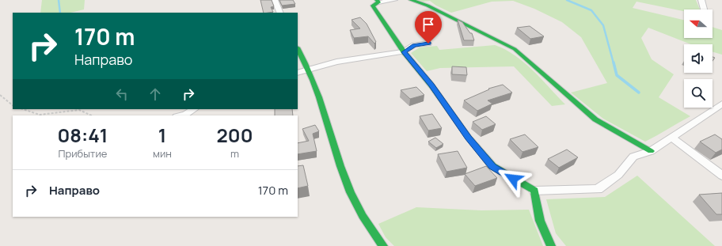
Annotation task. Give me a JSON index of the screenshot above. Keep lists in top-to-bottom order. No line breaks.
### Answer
{"north":"left","page":{"turn":["170 m","Направо"],"eta":["08:41","Прибытие","1","мин","200","m"],"list":[{"name":"Направо","value":"170 m"}]}}
